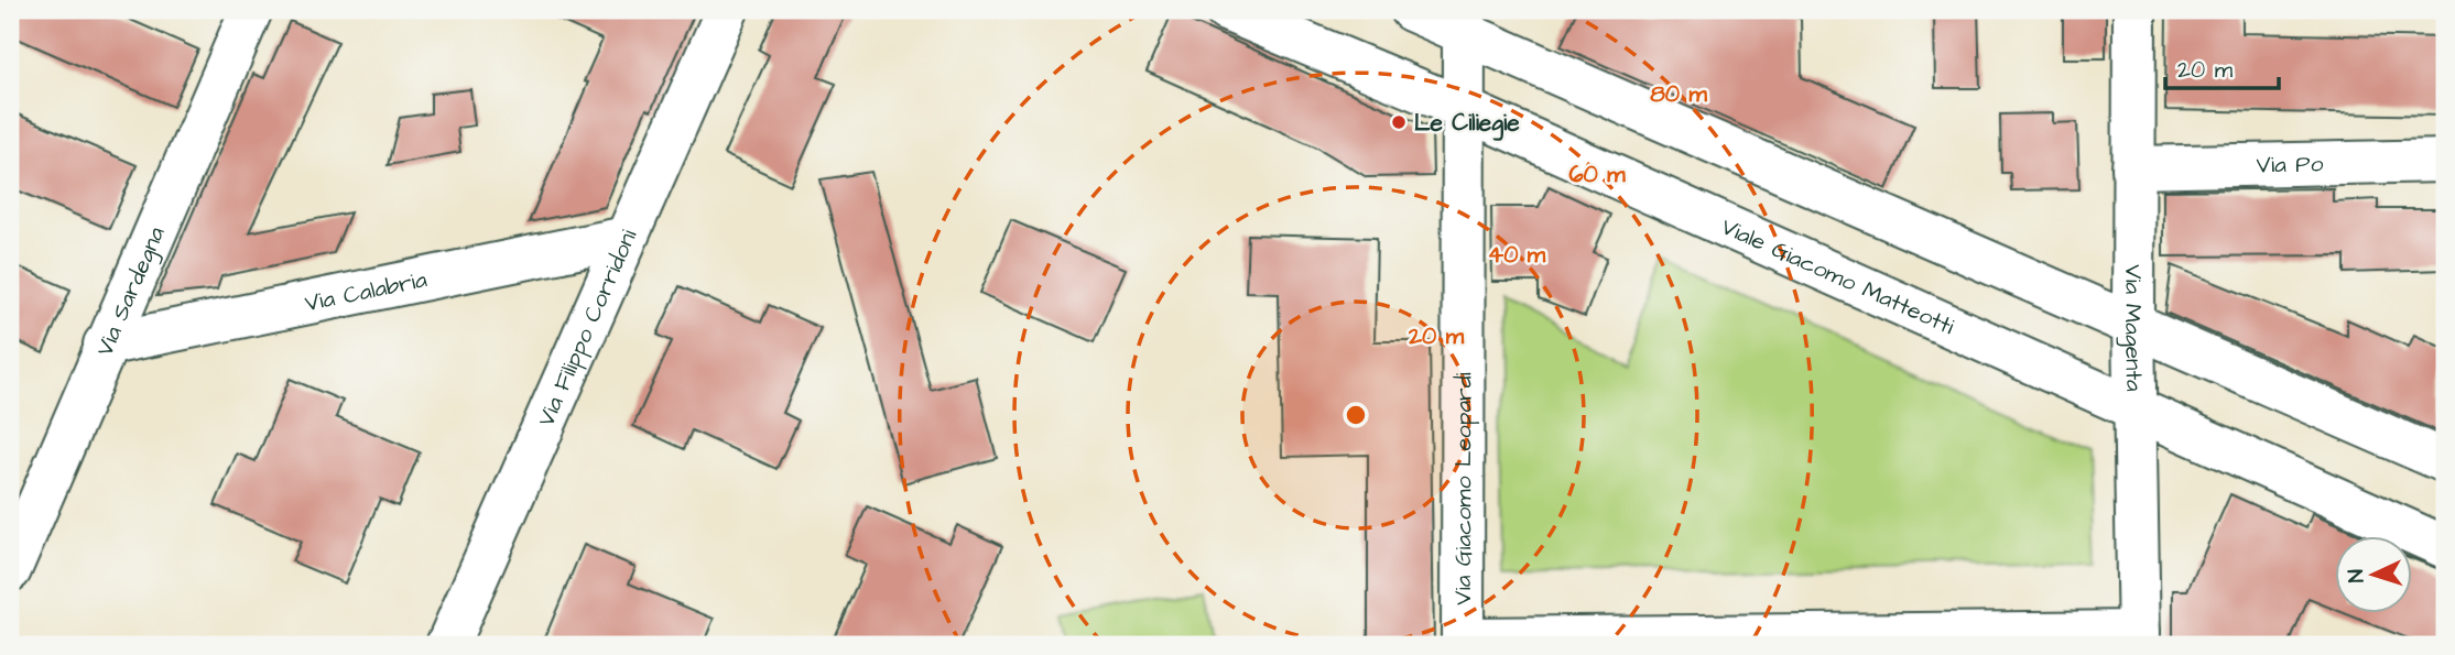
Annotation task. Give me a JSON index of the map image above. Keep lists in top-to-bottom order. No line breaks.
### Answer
{"streets":{"street":["Via Po","Viale Giacomo Matteotti","Via Sardegna","Via Calabria","Via Filippo Corridoni","Via Magenta","Via Giacomo Leopardi"]},"crossings":[["Via Po","Via Magenta"],["Viale Giacomo Matteotti","Via Magenta"],["Viale Giacomo Matteotti","Via Giacomo Leopardi"],["Via Sardegna","Via Calabria"],["Via Calabria","Via Filippo Corridoni"]],"places":["Le Ciliegie"],"scale_bar":"20 m","north":"left","rings":["80 m","60 m","40 m","20 m"]}
